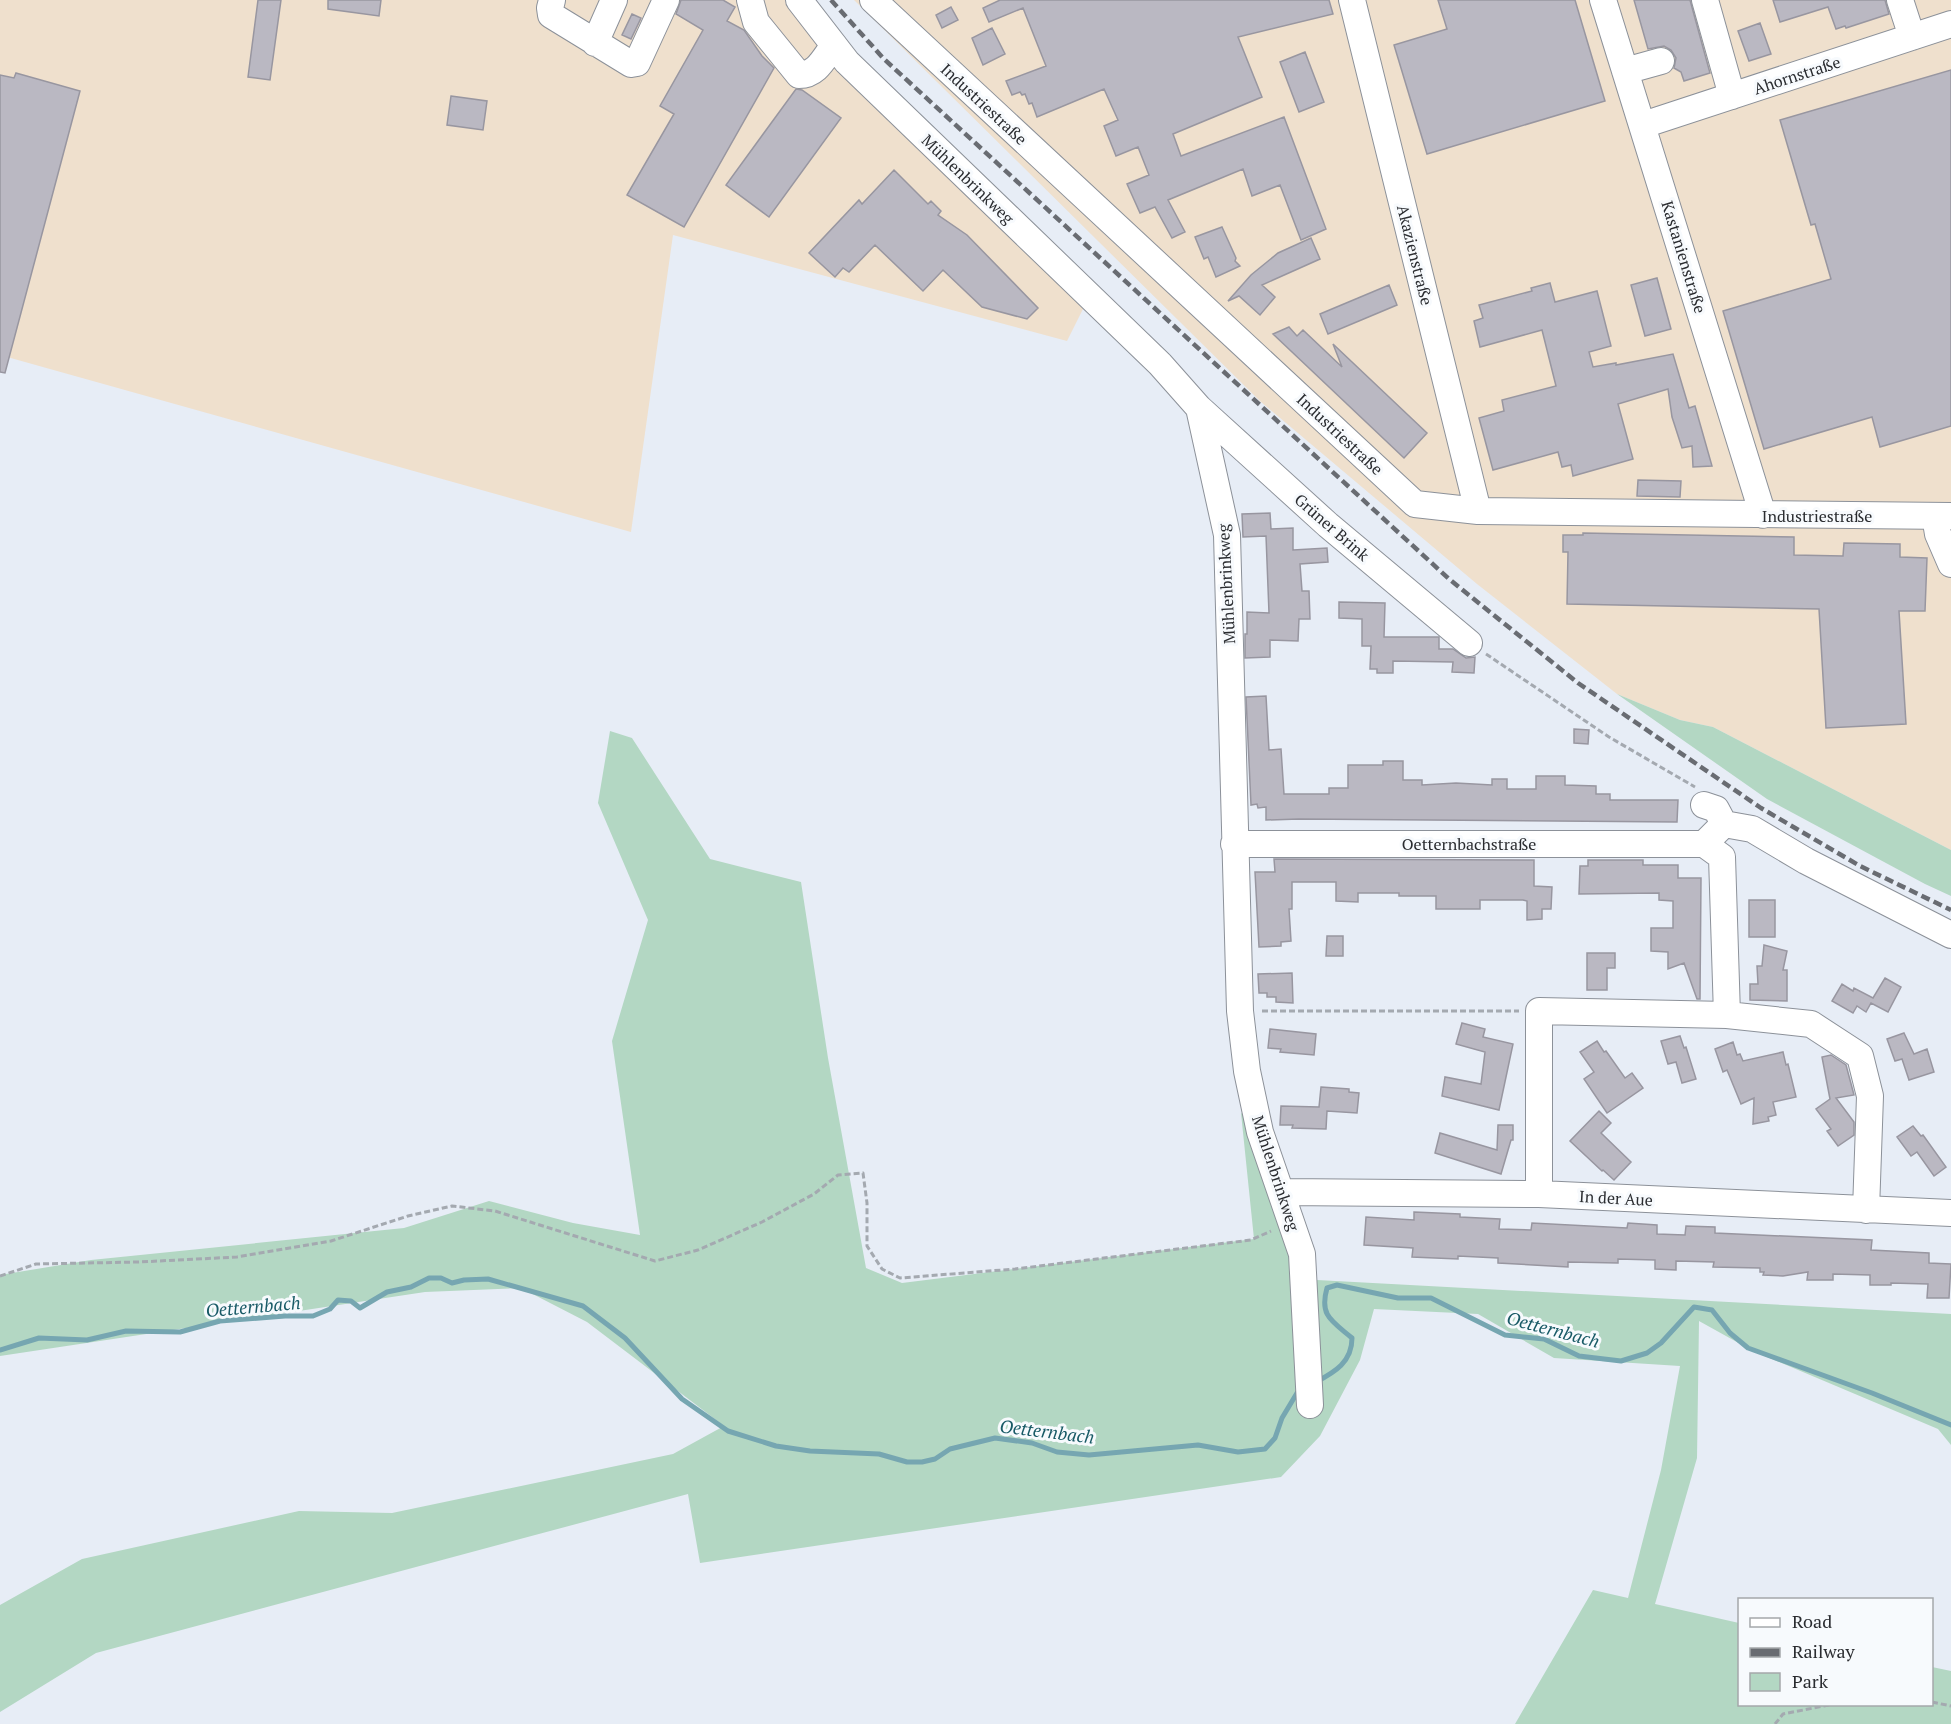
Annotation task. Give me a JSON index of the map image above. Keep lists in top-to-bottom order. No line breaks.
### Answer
{"streets":{"street":["Ahornstraße","Industriestraße","Mühlenbrinkweg","Akazienstraße","Kastanienstraße","Grüner Brink","Oetternbachstraße","In der Aue"]},"crossings":[["Ahornstraße","Kastanienstraße"],["Industriestraße","Akazienstraße"],["Industriestraße","Kastanienstraße"],["Mühlenbrinkweg","Grüner Brink"],["Mühlenbrinkweg","Oetternbachstraße"],["Mühlenbrinkweg","In der Aue"]],"water":["Oetternbach"],"legend":["Road","Railway","Park"]}
